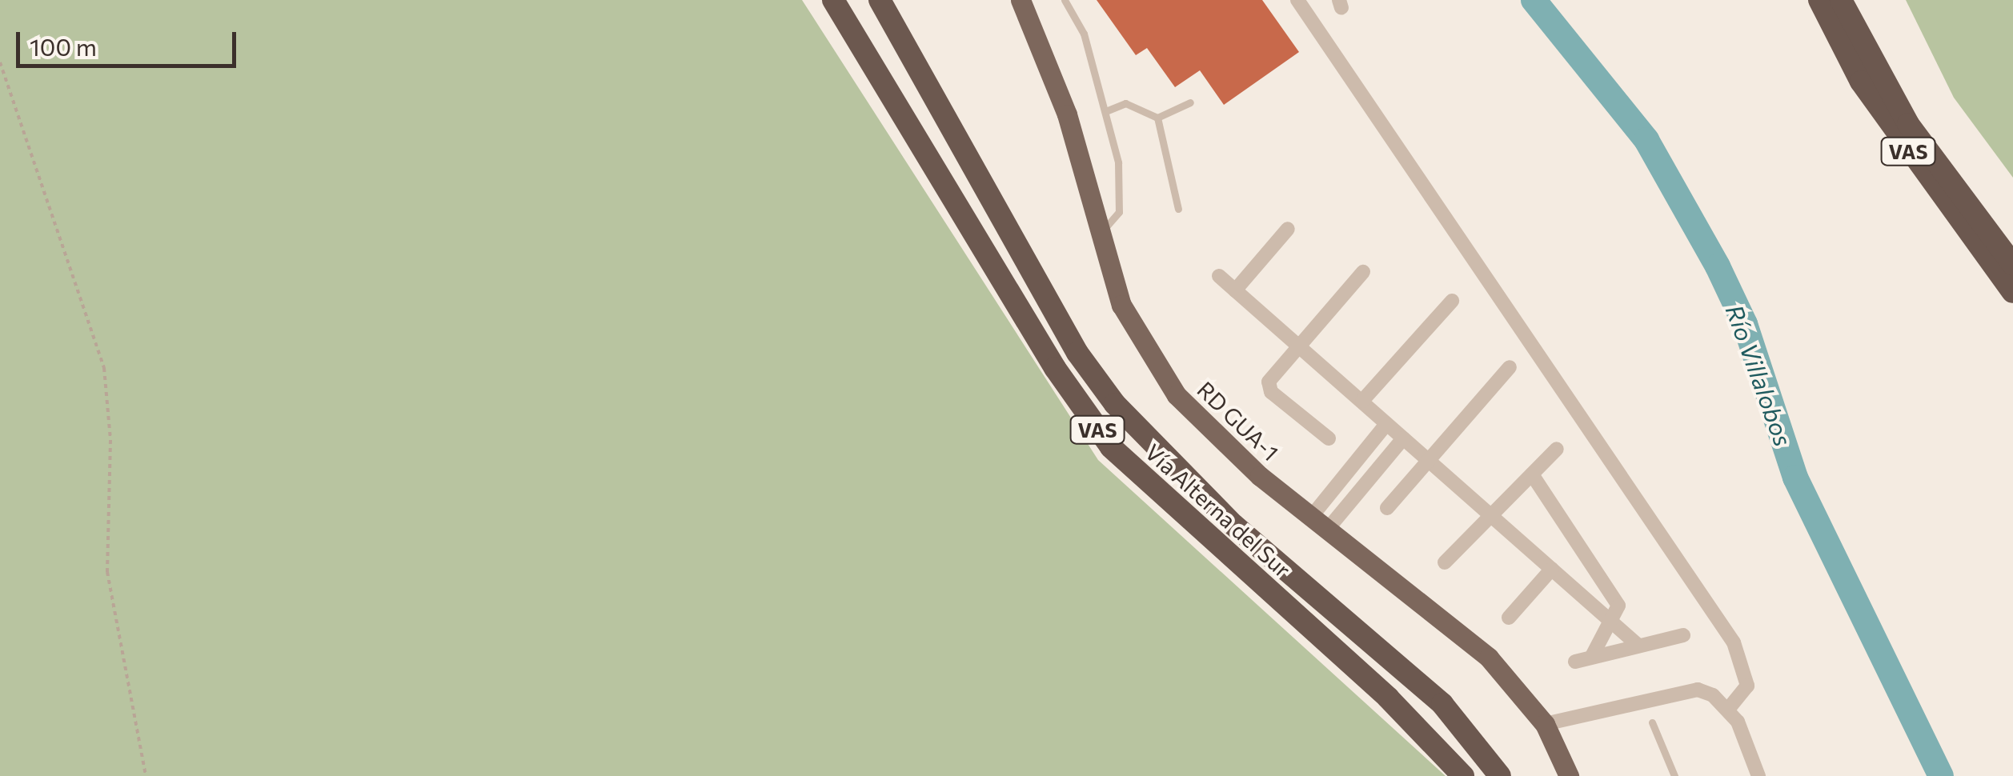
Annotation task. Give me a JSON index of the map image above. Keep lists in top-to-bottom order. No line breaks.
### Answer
{"streets":{"highway":["VAS","Vía Alterna del Sur"],"main road":["RD GUA-1"]},"water":["Río Villalobos"],"scale_bar":"100 m"}
